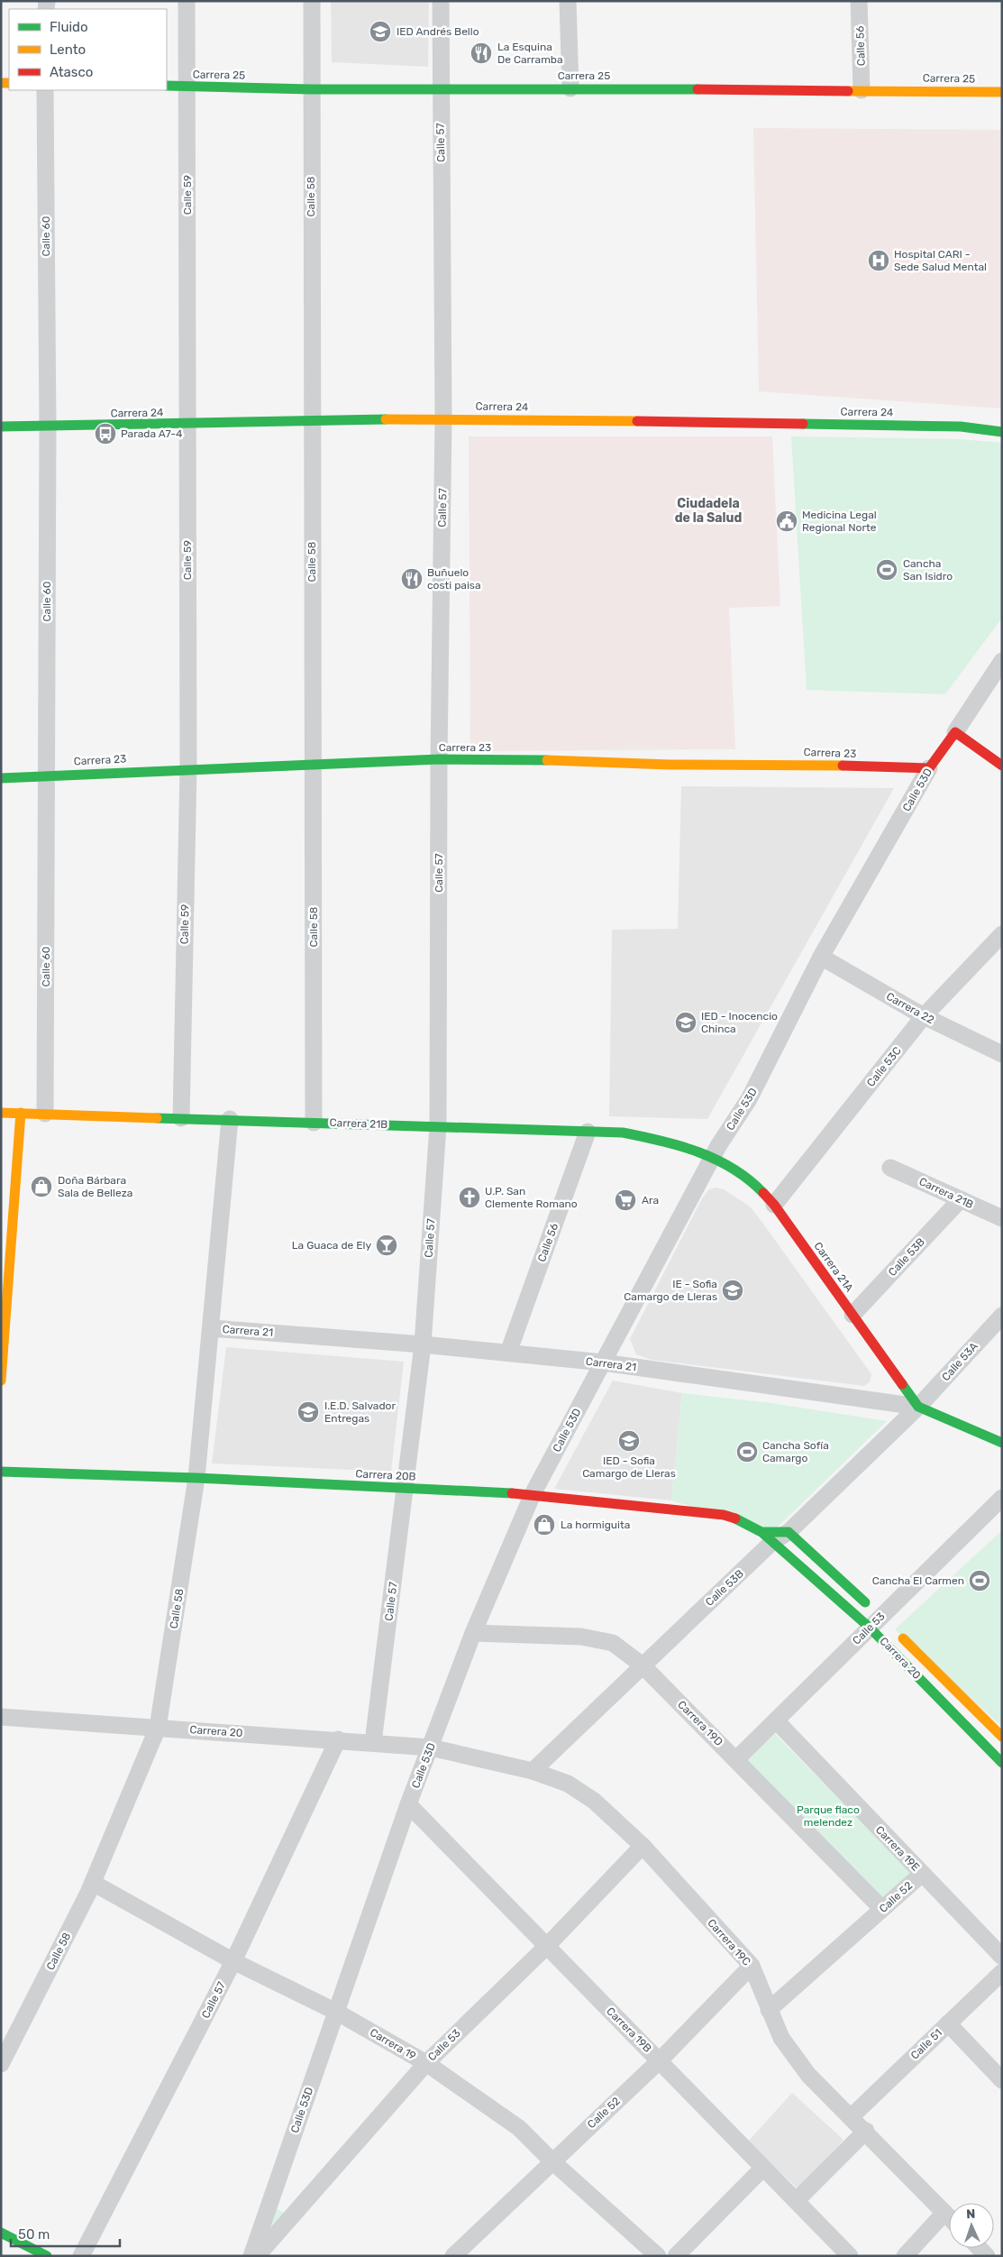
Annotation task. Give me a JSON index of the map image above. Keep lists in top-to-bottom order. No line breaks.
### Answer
{"streets":{"street":["Calle 56","Carrera 25","Calle 57","Calle 59","Calle 58","Calle 60","Carrera 24","Carrera 23","Calle 53D","Carrera 22","Calle 53C","Carrera 21B","Calle 53B","Carrera 21A","Carrera 21","Calle 53A","Carrera 20B","Calle 53","Carrera 20","Carrera 19D","Carrera 19E","Calle 52","Carrera 19C","Carrera 19B","Carrera 19","Calle 51"]},"crossings":[["Calle 56","Carrera 25"],["Calle 56","Carrera 21B"],["Calle 56","Carrera 21"],["Carrera 25","Calle 57"],["Carrera 25","Calle 59"],["Carrera 25","Calle 58"],["Calle 57","Carrera 24"],["Calle 57","Carrera 23"],["Calle 57","Carrera 21B"],["Calle 57","Carrera 21"],["Calle 57","Carrera 20B"],["Calle 57","Carrera 20"],["Calle 57","Carrera 19"],["Calle 59","Carrera 24"],["Calle 59","Carrera 23"],["Calle 59","Carrera 21B"],["Calle 58","Carrera 24"],["Calle 58","Carrera 23"],["Calle 58","Carrera 21B"],["Calle 58","Carrera 21"],["Calle 58","Carrera 20B"],["Calle 58","Carrera 20"],["Calle 58","Carrera 19"],["Calle 60","Carrera 24"],["Calle 60","Carrera 23"],["Calle 60","Carrera 21B"],["Carrera 23","Calle 53D"],["Calle 53D","Carrera 22"],["Calle 53D","Carrera 21B"],["Calle 53D","Carrera 21A"],["Calle 53D","Carrera 21"],["Calle 53D","Carrera 20B"],["Calle 53D","Carrera 20"],["Calle 53D","Carrera 19D"],["Calle 53D","Carrera 19C"],["Calle 53D","Carrera 19B"],["Calle 53D","Carrera 19"],["Carrera 22","Calle 53C"],["Calle 53C","Carrera 21A"],["Carrera 21B","Calle 53B"],["Carrera 21B","Carrera 21A"],["Calle 53B","Carrera 21A"],["Calle 53B","Carrera 21"],["Calle 53B","Calle 53A"],["Calle 53B","Carrera 20B"],["Calle 53B","Carrera 20"],["Calle 53B","Carrera 19D"],["Calle 53B","Carrera 19C"],["Carrera 21A","Carrera 21"],["Carrera 21A","Calle 53A"],["Carrera 21","Calle 53A"],["Carrera 20B","Carrera 20"],["Calle 53","Carrera 20"],["Calle 53","Carrera 19D"],["Calle 53","Carrera 19E"],["Calle 53","Carrera 19C"],["Calle 53","Carrera 19B"],["Calle 53","Carrera 19"],["Carrera 20","Carrera 19C"],["Carrera 19D","Calle 52"],["Carrera 19E","Calle 52"],["Calle 52","Carrera 19C"],["Calle 52","Carrera 19B"],["Calle 52","Carrera 19"],["Carrera 19C","Calle 51"]],"districts":["Ciudadela de la Salud"],"parks":["Parque flaco melendez"],"places":{"school or university":["IED Andrés Bello","IED - Inocencio Chinca","IE - Sofia Camargo de Lleras","I.E.D. Salvador Entregas","IED - Sofia Camargo de Lleras"],"restaurant":["La Esquina De Carramba","Buñuelo costi paisa"],"hospital":["Hospital CARI - Sede Salud Mental"],"bus stop":["Parada A7-4"],"public building":["Medicina Legal Regional Norte"],"sports":["Cancha San Isidro","Cancha Sofía Camargo","Cancha El Carmen"],"shop":["Doña Bárbara Sala de Belleza","La hormiguita"],"church":["U.P. San Clemente Romano"],"supermarket":["Ara"],"bar":["La Guaca de Ely"]},"legend":["Fluido","Lento","Atasco"],"scale_bar":"50 m","north":"top"}
